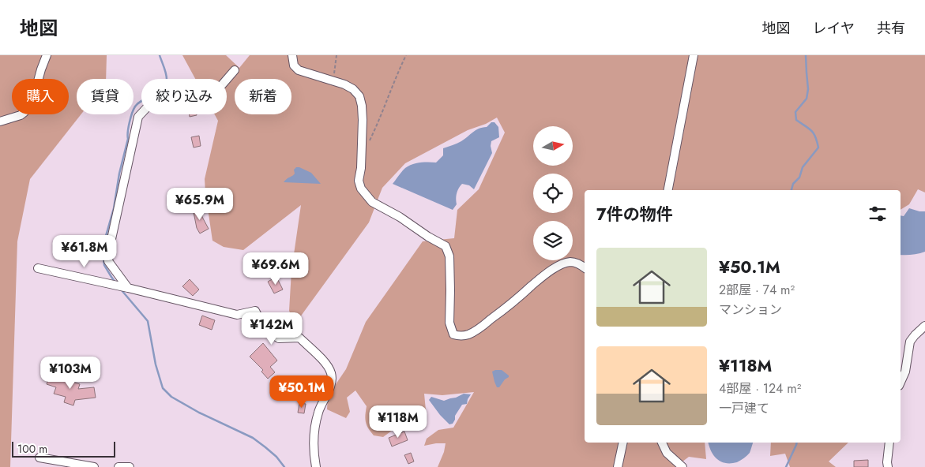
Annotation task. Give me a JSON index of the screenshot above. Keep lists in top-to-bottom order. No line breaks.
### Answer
{"scale_bar":"100 m","north":"right","page":{"header":"地図","nav":["地図","レイヤ","共有"],"chip":["購入","賃貸","絞り込み","新着"],"price":["¥65.9M","¥61.8M","¥69.6M","¥142M","¥103M","¥50.1M","¥118M"],"heading":"7件の物件","list":[{"name":"¥50.1M","note":"2部屋 · 74 m² · マンション"},{"name":"¥118M","note":"4部屋 · 124 m² · 一戸建て"}],"scale":"100 m"}}
